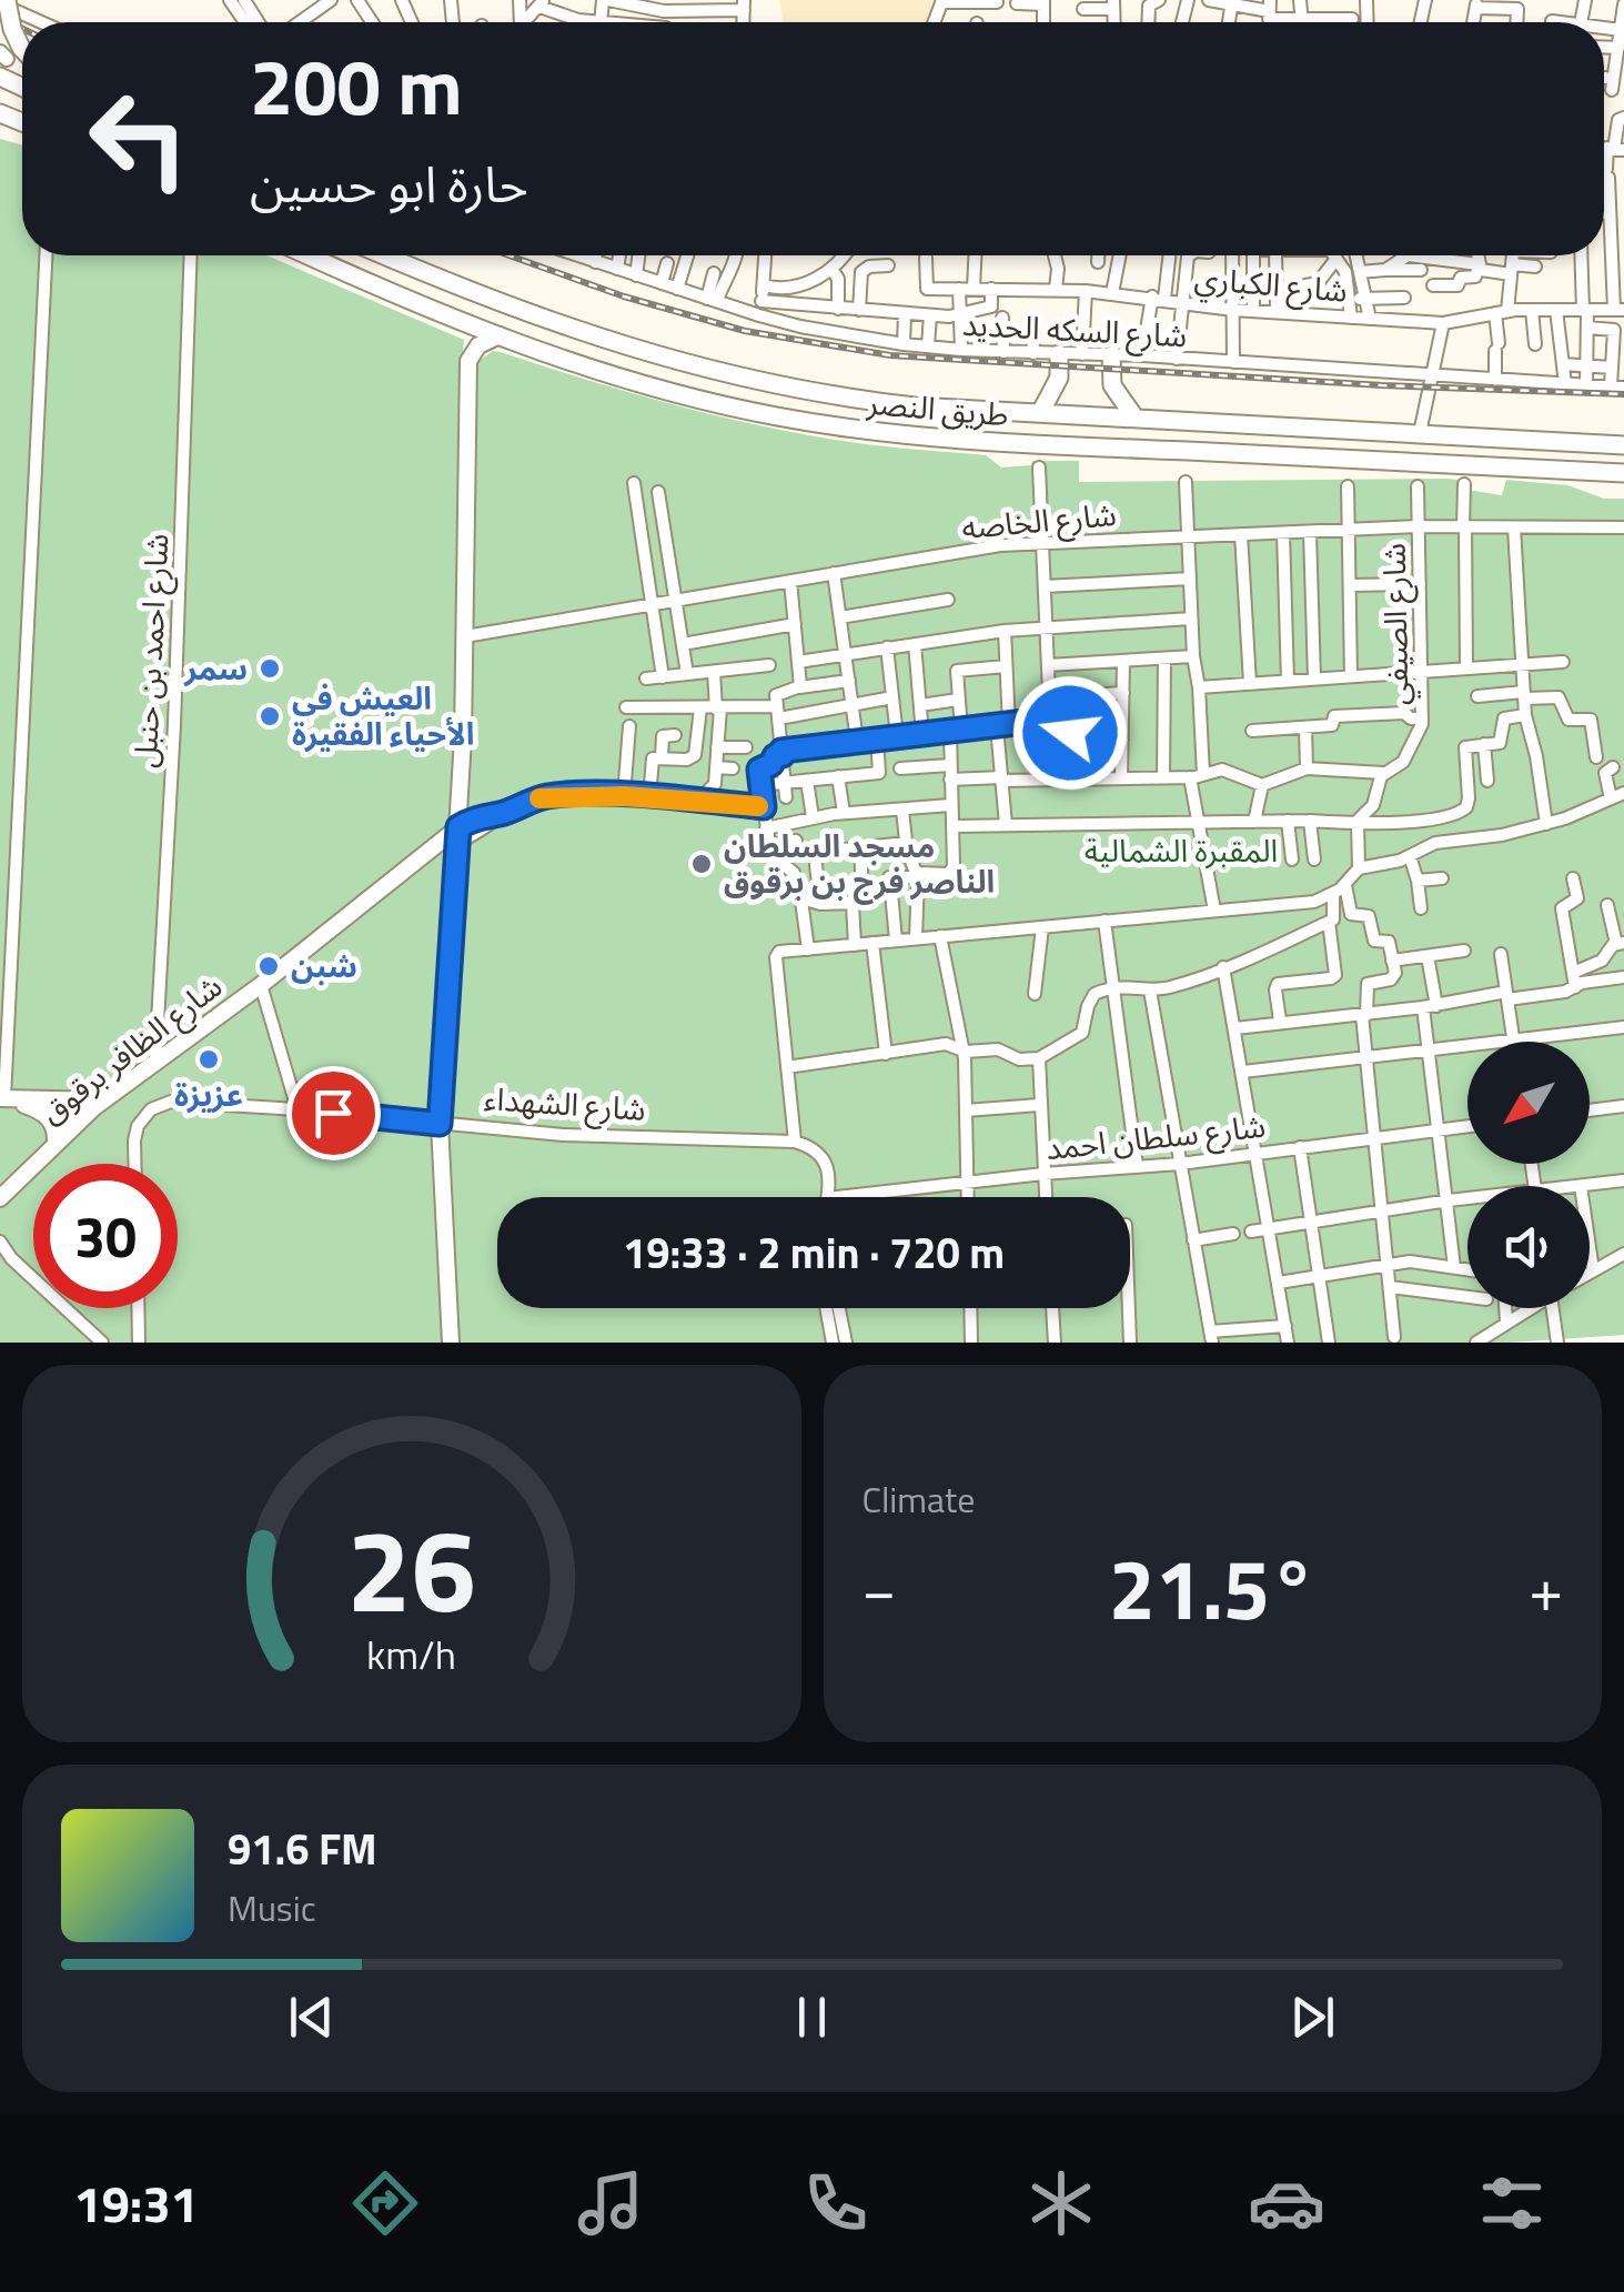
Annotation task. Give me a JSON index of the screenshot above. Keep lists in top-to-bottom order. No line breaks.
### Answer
{"streets":{"highway":["طريق النصر"],"main road":["شارع الظافر برقوق"],"street":["شارع الكباري","شارع السكه الحديد","شارع الخاصه","شارع الصيفي","شارع احمد بن حنبل","شارع الشهداء","شارع سلطان احمد"]},"crossings":[["شارع الخاصه","شارع الصيفي"],["شارع احمد بن حنبل","شارع الظافر برقوق"]],"parks":["المقبرة الشمالية"],"places":["سمر","العيش في الأحياء الفقيرة","مسجد السلطان الناصر فرج بن برقوق","شبن","عزيزة"],"north":"bottom left","page":{"turn":["200 m","حارة ابو حسين"],"limit":"30","trip":"19:33 · 2 min · 720 m","tile":"Climate","heat":["−","21.5°","+"],"song":["91.6 FM","Music"],"tabs":"19:31","gauge":["26","km/h"]}}
